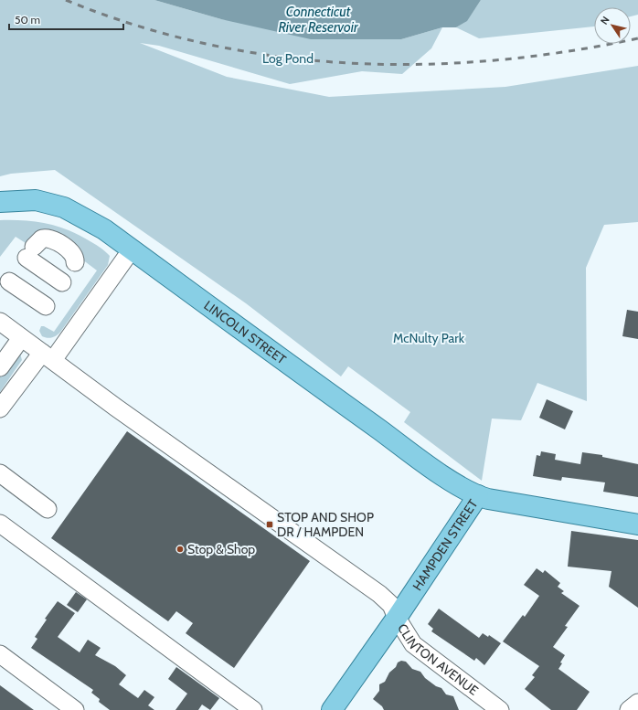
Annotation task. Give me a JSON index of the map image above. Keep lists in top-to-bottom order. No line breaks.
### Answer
{"streets":{"main road":["LINCOLN STREET","HAMPDEN STREET"],"street":["CLINTON AVENUE"]},"crossings":[["LINCOLN STREET","HAMPDEN STREET"],["HAMPDEN STREET","CLINTON AVENUE"]],"water":["Connecticut River Reservoir"],"parks":["Log Pond","McNulty Park"],"places":{"transit":["STOP AND SHOP DR / HAMPDEN"],"other":["Stop & Shop"]},"scale_bar":"50 m","north":"top left"}
